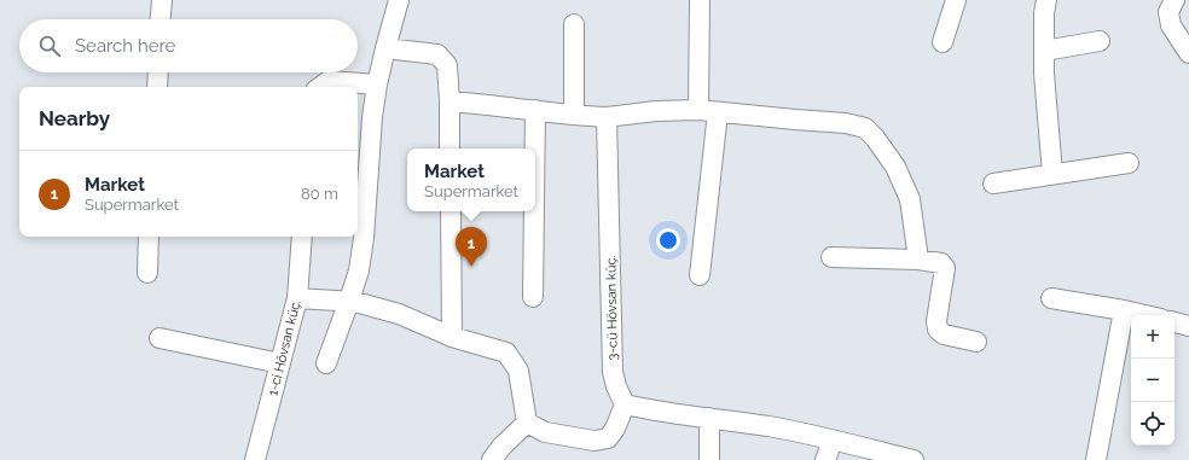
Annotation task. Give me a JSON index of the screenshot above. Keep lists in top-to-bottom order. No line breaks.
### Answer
{"streets":{"street":["3-cü Hövsan küç.","1-ci Hövsan küç."]},"page":{"search":"Search here","heading":"Nearby","popup":["Market","Supermarket"],"list":[{"mark":"1","name":"Market","note":"Supermarket","value":"80 m"}],"pins":"1","map_buttons":["+","−"]}}
